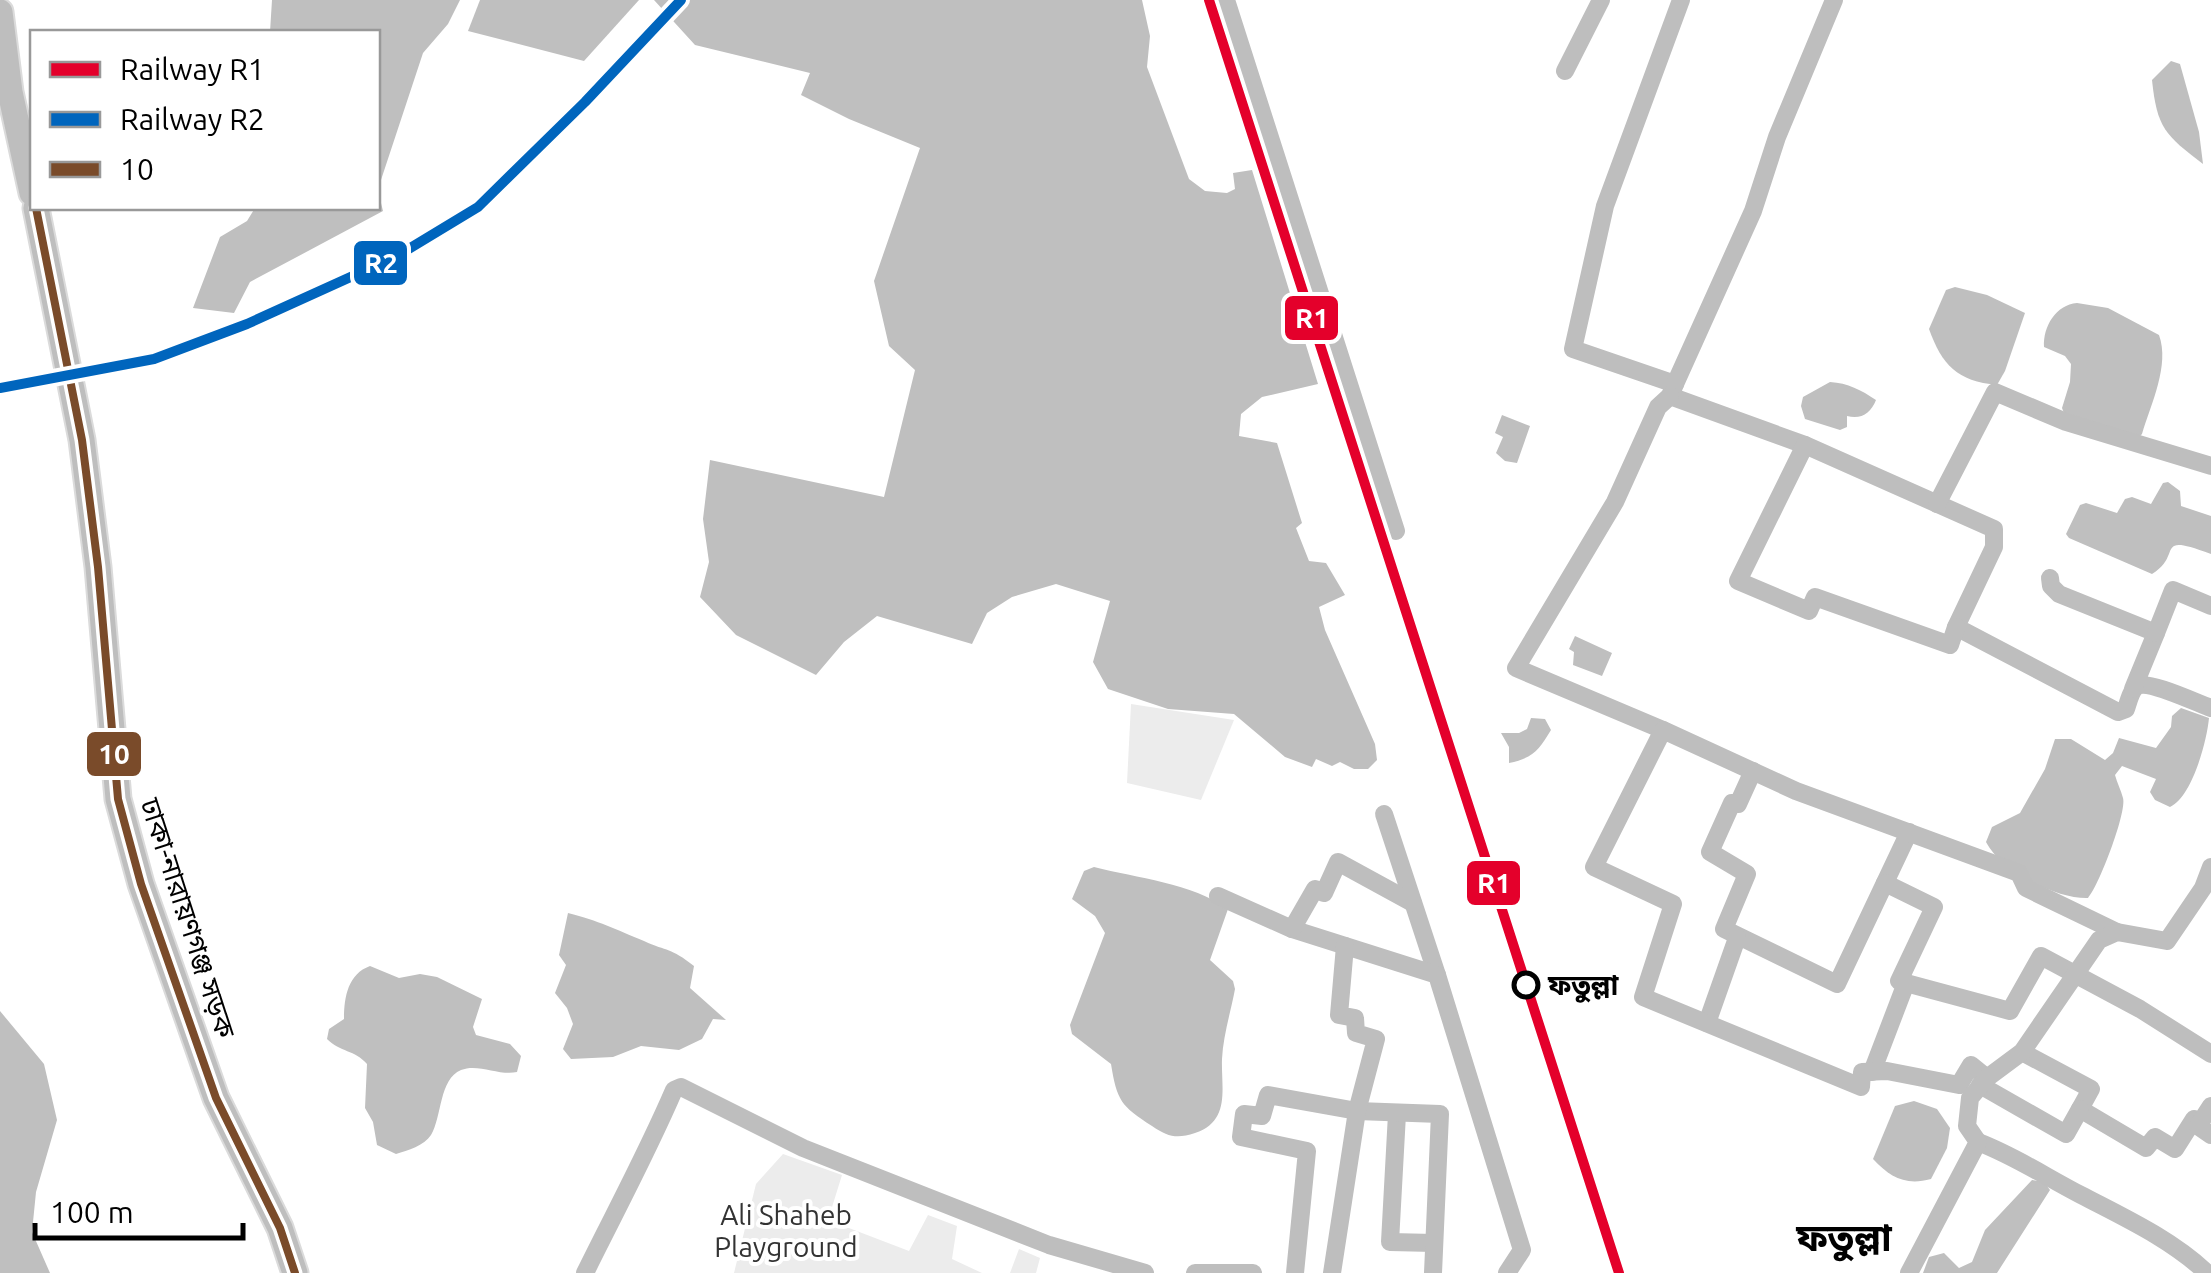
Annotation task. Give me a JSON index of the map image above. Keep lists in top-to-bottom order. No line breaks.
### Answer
{"streets":{"highway":["ঢাকা-নারায়ণগঞ্জ সড়ক"]},"districts":["ফতুল্লা"],"parks":["Ali Shaheb Playground"],"places":["ফতুল্লা"],"lines":["rail line R1","rail line R2","transit line 10"],"legend":["Railway R1","Railway R2","10"],"scale_bar":"100 m"}
